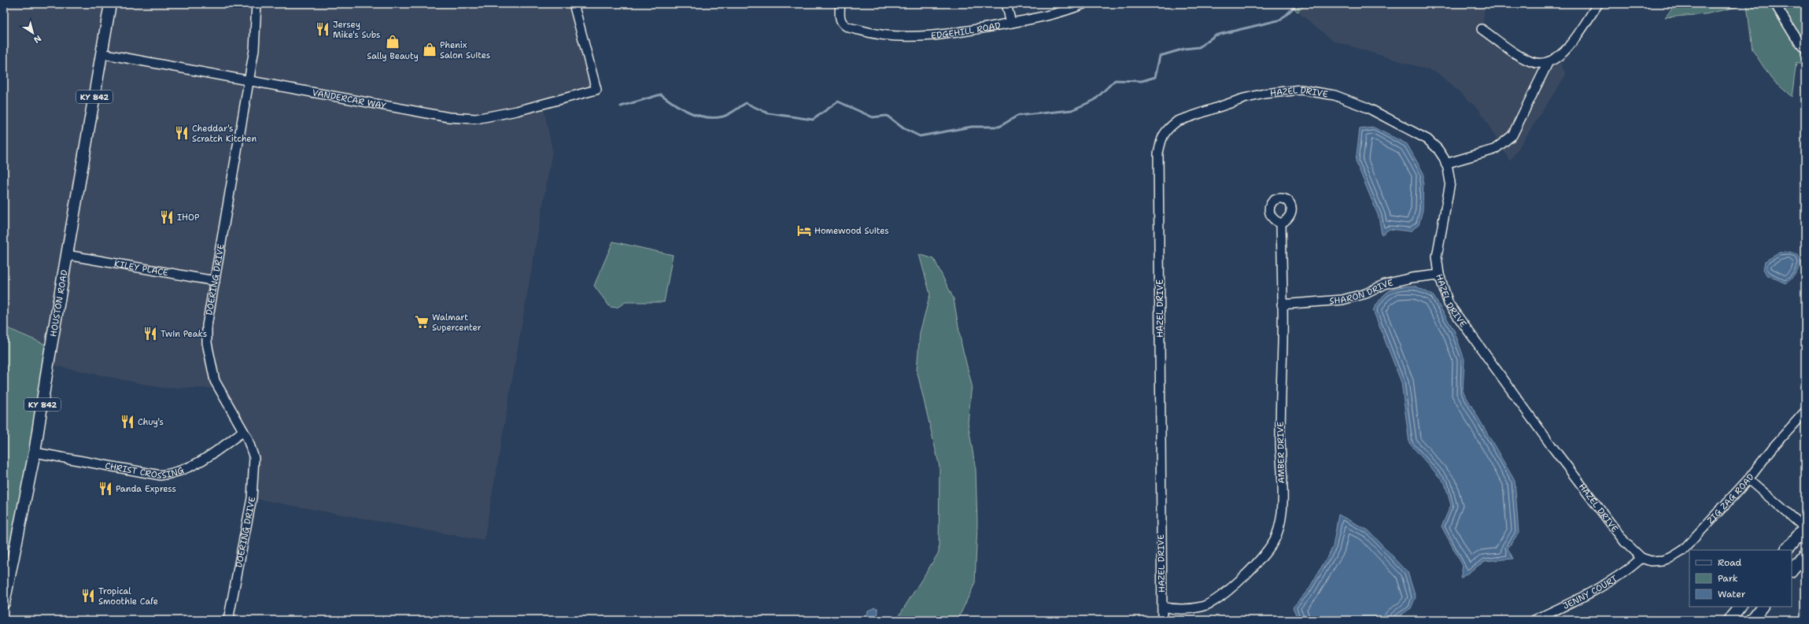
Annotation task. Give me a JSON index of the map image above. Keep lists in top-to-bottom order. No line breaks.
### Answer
{"streets":{"main road":["KY 842","HOUSTON ROAD"],"street":["EDGEHILL ROAD","HAZEL DRIVE","VANDERCAR WAY","KILEY PLACE","DOERING DRIVE","SHARON DRIVE","AMBER DRIVE","CHRIST CROSSING","ZIG ZAG ROAD","JENNY COURT"]},"crossings":[["HAZEL DRIVE","SHARON DRIVE"],["HAZEL DRIVE","AMBER DRIVE"],["HAZEL DRIVE","ZIG ZAG ROAD"],["HAZEL DRIVE","JENNY COURT"],["VANDERCAR WAY","DOERING DRIVE"],["VANDERCAR WAY","HOUSTON ROAD"],["KILEY PLACE","DOERING DRIVE"],["KILEY PLACE","HOUSTON ROAD"],["DOERING DRIVE","CHRIST CROSSING"],["SHARON DRIVE","AMBER DRIVE"],["HOUSTON ROAD","CHRIST CROSSING"],["ZIG ZAG ROAD","JENNY COURT"]],"places":{"restaurant":["Jersey Mike's Subs","Cheddar's Scratch Kitchen","IHOP","Twin Peaks","Chuy's","Panda Express","Tropical Smoothie Cafe"],"shop":["Sally Beauty","Phenix Salon Suites"],"hotel":["Homewood Suites"],"supermarket":["Walmart Supercenter"]},"legend":["Road","Park","Water"],"north":"bottom right"}
